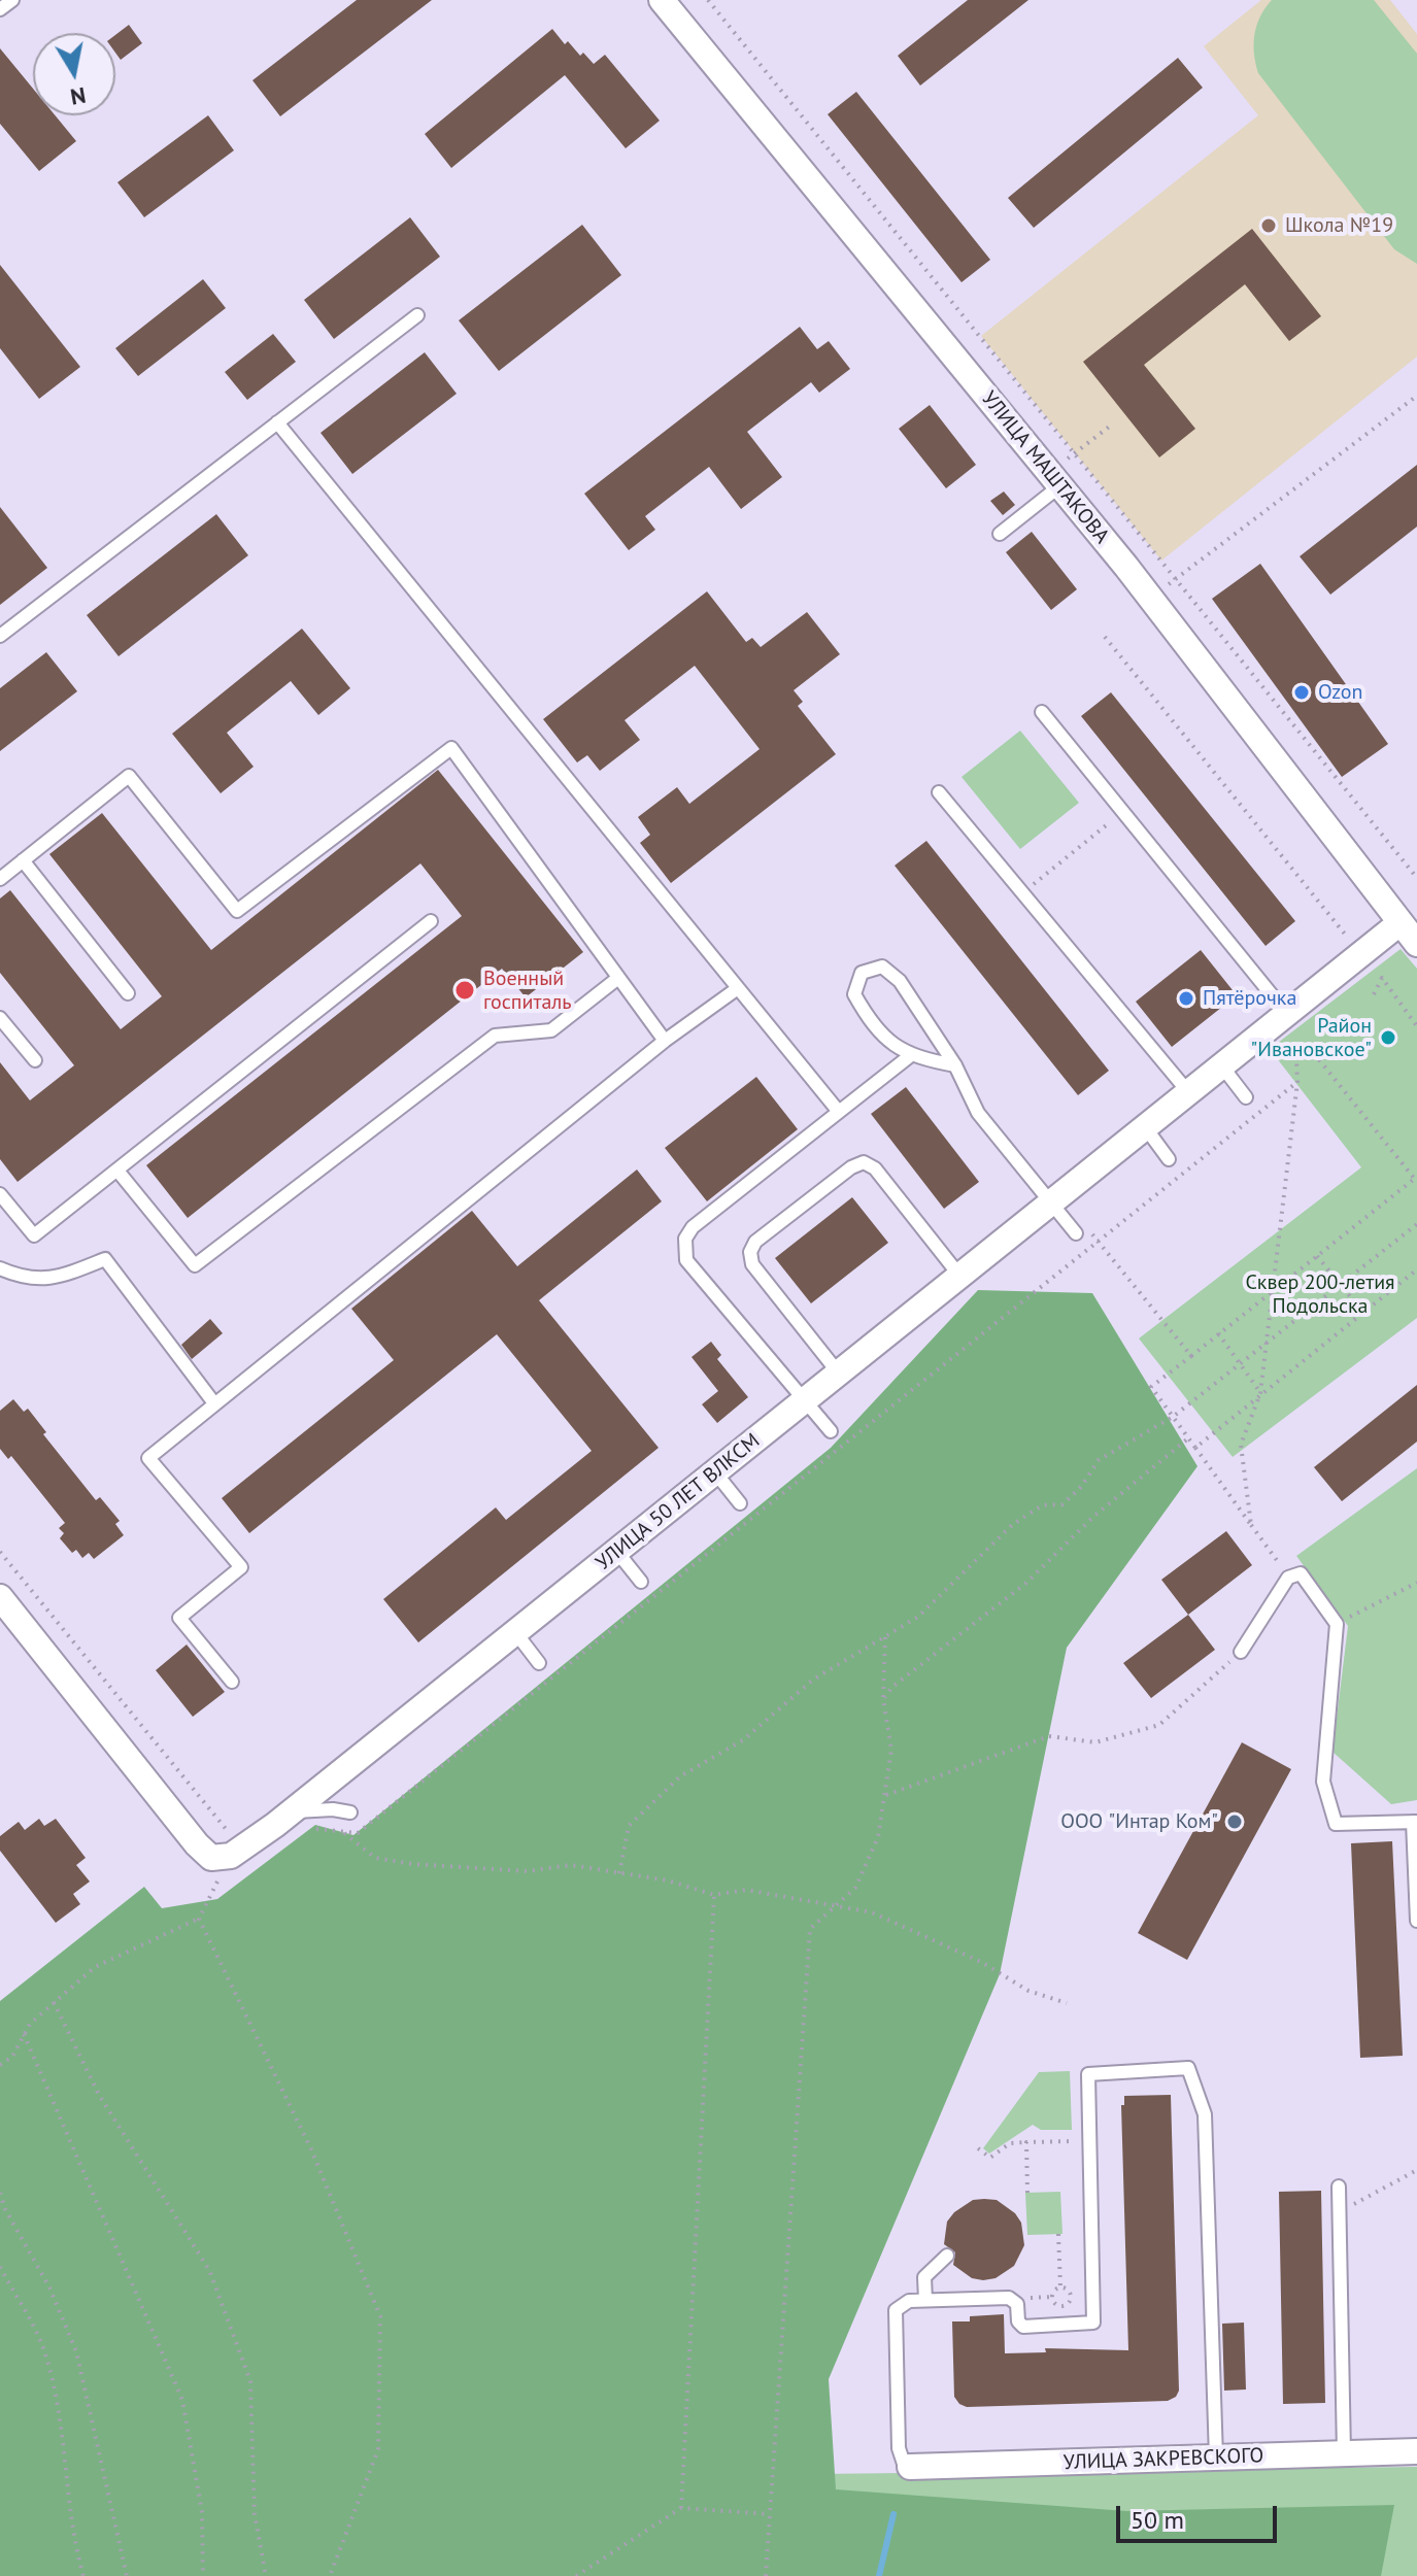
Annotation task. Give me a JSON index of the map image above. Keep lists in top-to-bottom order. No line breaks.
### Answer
{"streets":{"street":["УЛИЦА МАШТАКОВА","УЛИЦА 50 ЛЕТ ВЛКСМ","УЛИЦА ЗАКРЕВСКОГО"]},"crossings":[["УЛИЦА МАШТАКОВА","УЛИЦА 50 ЛЕТ ВЛКСМ"]],"parks":["Сквер 200-летия Подольска"],"places":["Школа №19","Ozon","Военный госпиталь","Пятёрочка","Район \"Ивановское\"","ООО \"Интар Ком\""],"scale_bar":"50 m","north":"bottom"}
